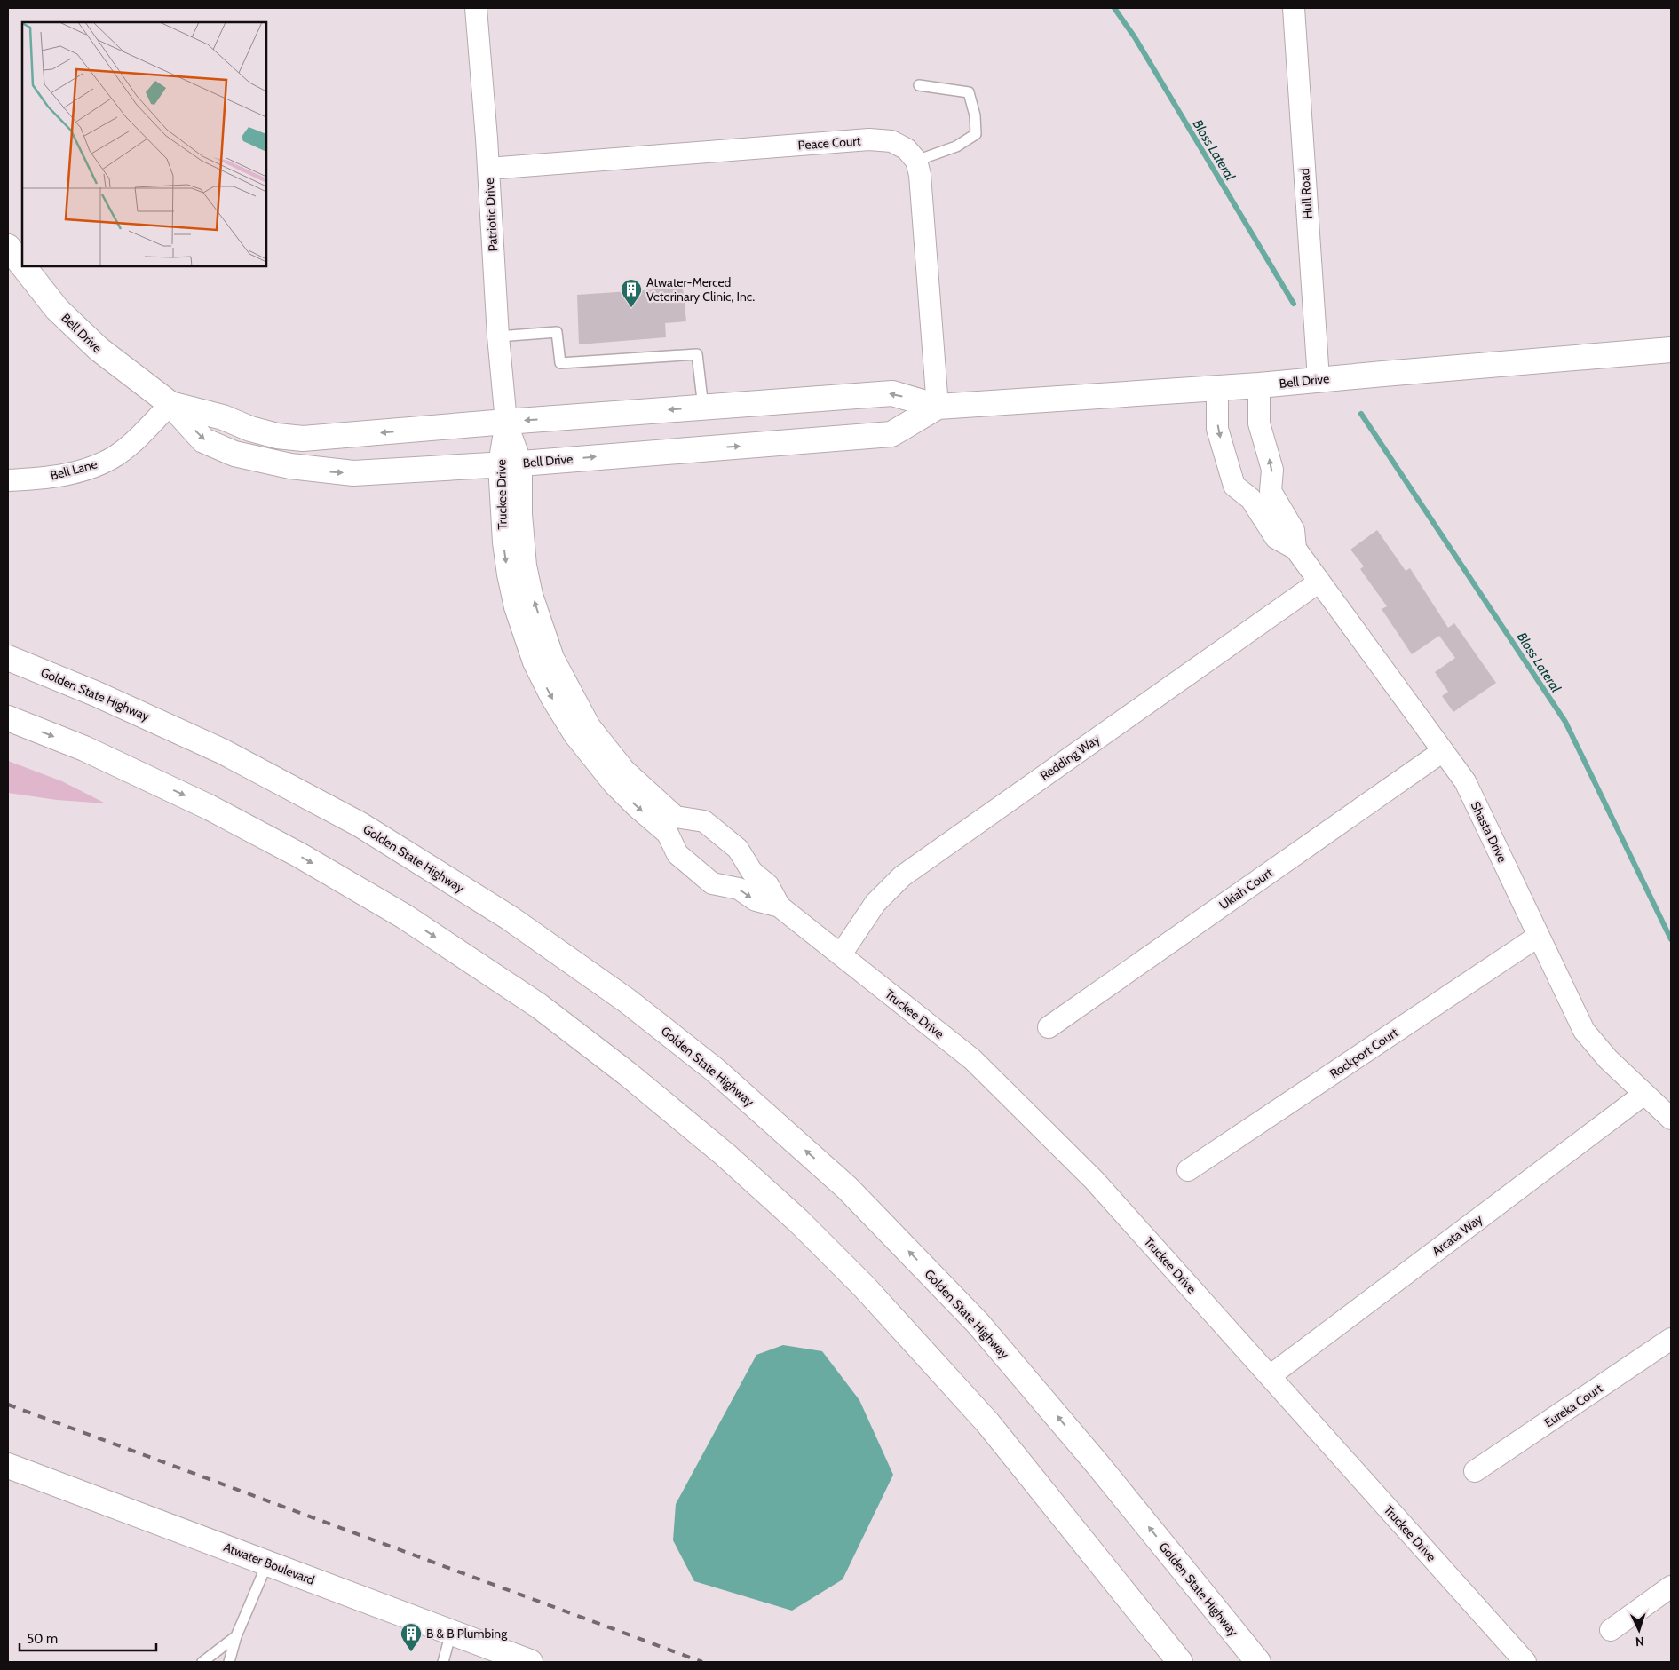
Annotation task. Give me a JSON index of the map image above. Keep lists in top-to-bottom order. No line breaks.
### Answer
{"streets":{"main road":["Bell Drive","Golden State Highway","Atwater Boulevard"],"street":["Peace Court","Hull Road","Patriotic Drive","Bell Lane","Truckee Drive","Redding Way","Shasta Drive","Ukiah Court","Rockport Court","Arcata Way","Eureka Court"]},"crossings":[["Peace Court","Patriotic Drive"],["Hull Road","Bell Drive"],["Patriotic Drive","Bell Drive"],["Patriotic Drive","Truckee Drive"],["Bell Drive","Bell Lane"],["Bell Drive","Truckee Drive"],["Bell Drive","Shasta Drive"],["Truckee Drive","Redding Way"],["Truckee Drive","Arcata Way"],["Redding Way","Shasta Drive"],["Shasta Drive","Ukiah Court"],["Shasta Drive","Rockport Court"],["Shasta Drive","Arcata Way"]],"water":["Bloss Lateral"],"places":{"building":["Atwater-Merced Veterinary Clinic, Inc.","B & B Plumbing"]},"scale_bar":"50 m","north":"bottom"}
